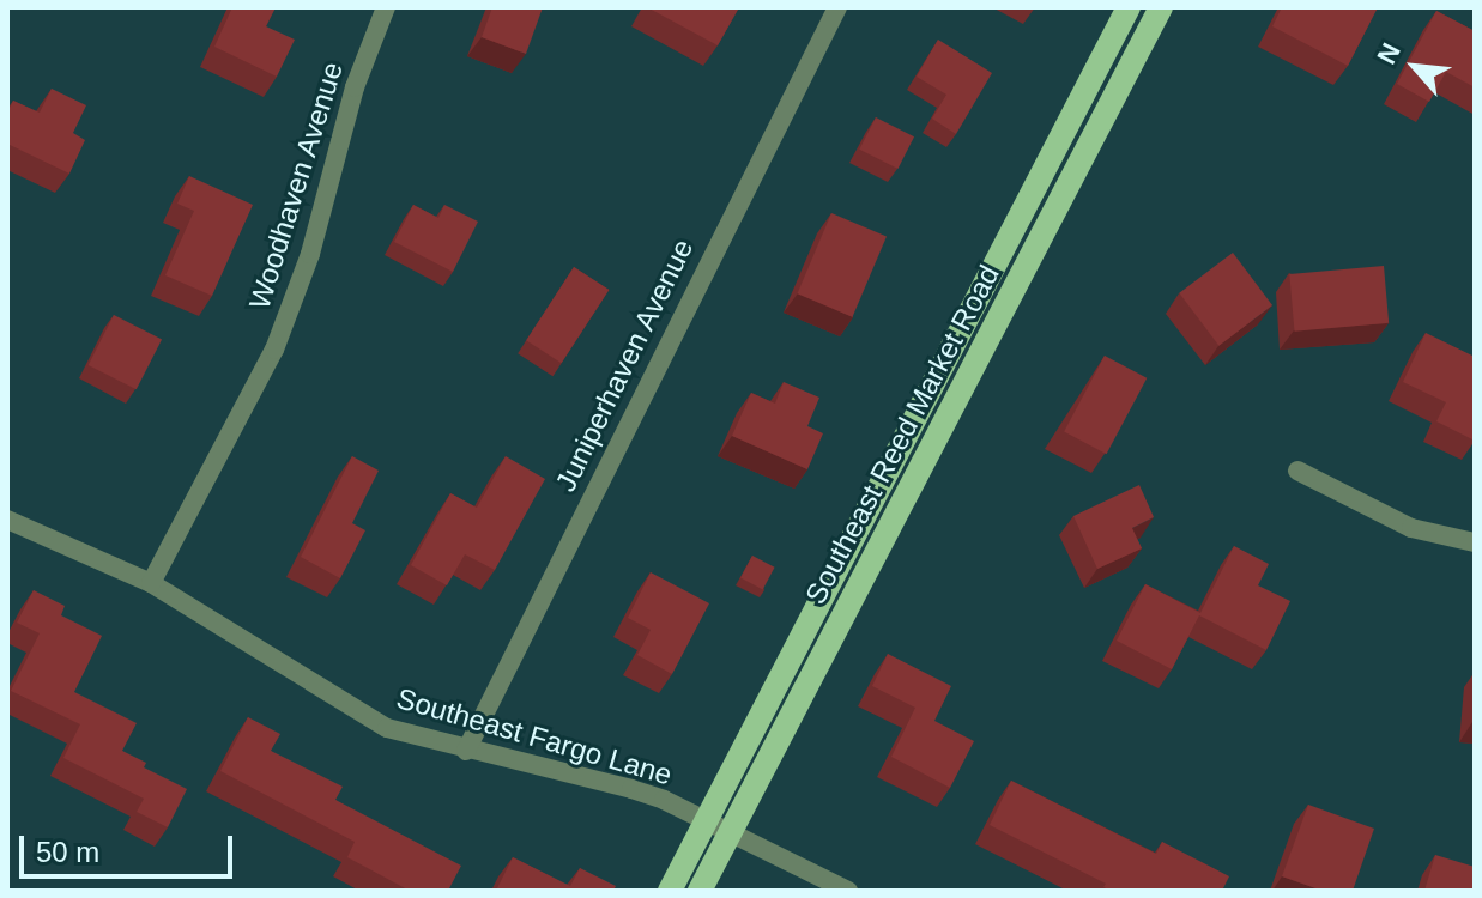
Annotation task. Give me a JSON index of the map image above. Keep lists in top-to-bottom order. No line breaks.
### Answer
{"streets":{"main road":["Southeast Reed Market Road"],"street":["Woodhaven Avenue","Juniperhaven Avenue","Southeast Fargo Lane"]},"crossings":[["Woodhaven Avenue","Southeast Fargo Lane"],["Juniperhaven Avenue","Southeast Fargo Lane"],["Southeast Reed Market Road","Southeast Fargo Lane"]],"scale_bar":"50 m","north":"top left"}
